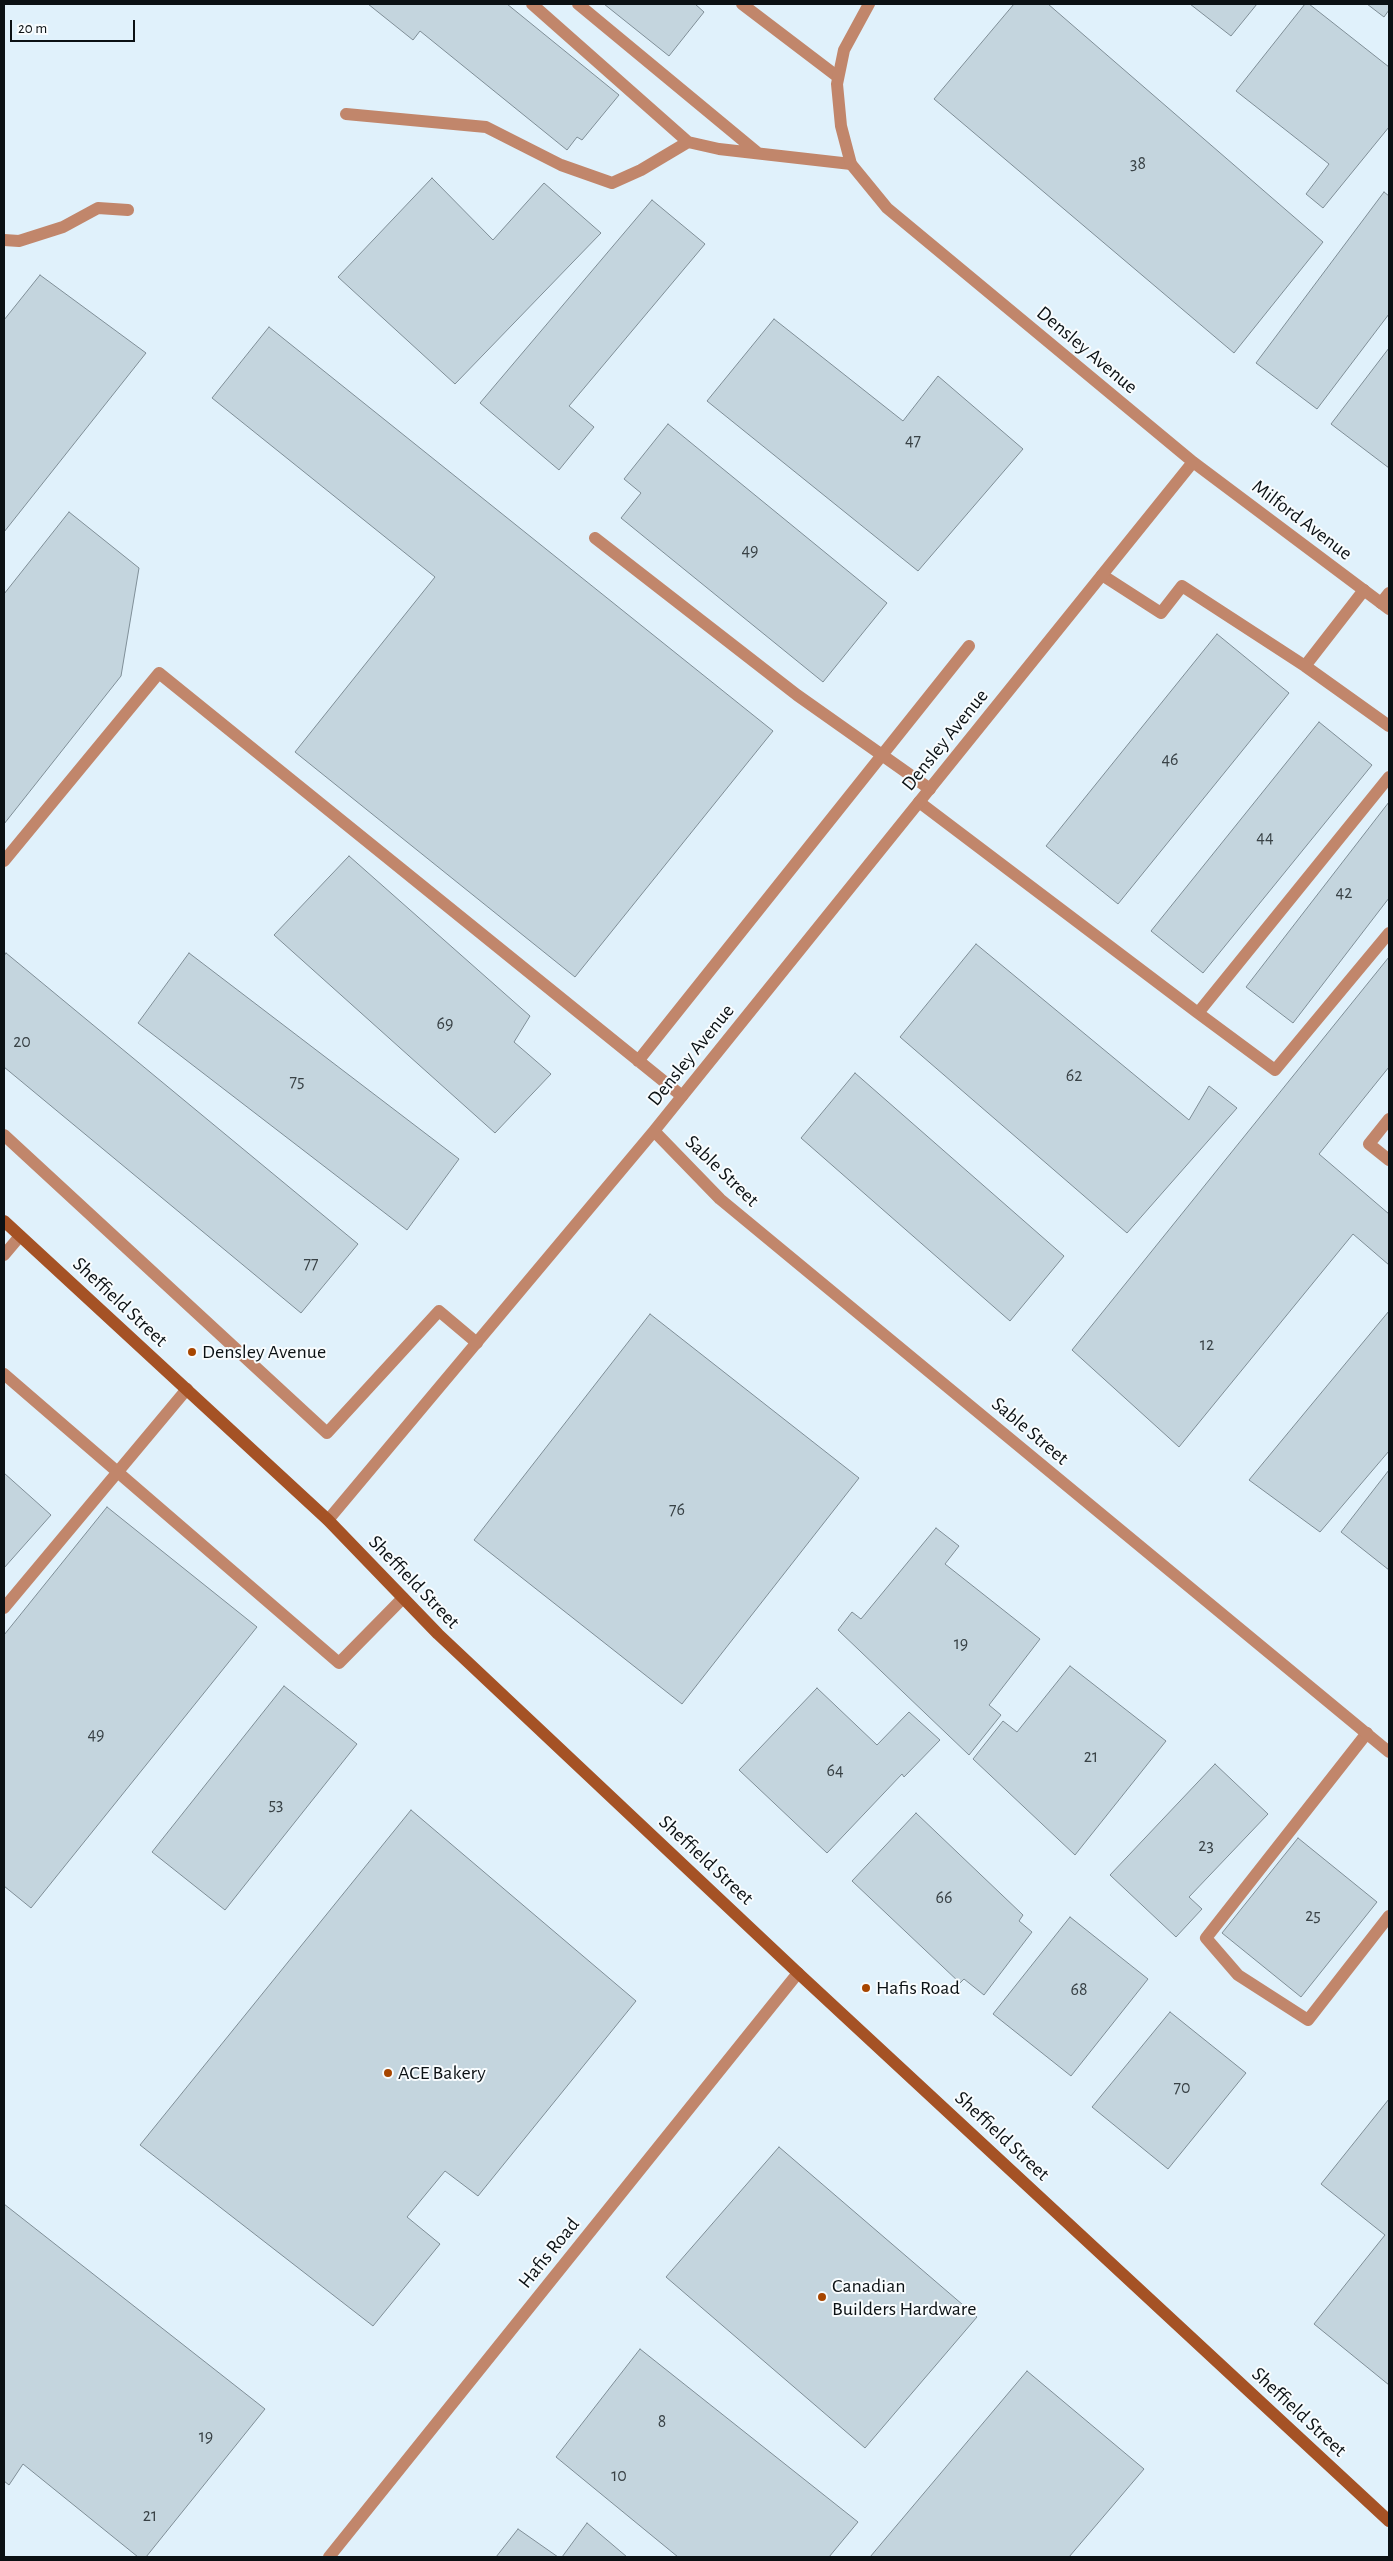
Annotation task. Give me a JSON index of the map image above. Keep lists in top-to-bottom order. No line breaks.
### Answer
{"streets":{"street":["Densley Avenue","Milford Avenue","Sable Street","Sheffield Street","Hafis Road"]},"crossings":[["Densley Avenue","Milford Avenue"],["Densley Avenue","Sable Street"],["Densley Avenue","Sheffield Street"],["Sheffield Street","Hafis Road"]],"places":["Densley Avenue","Hafis Road","ACE Bakery","Canadian Builders Hardware"],"house_numbers":["38","47","49","46","44","42","69","20","62","75","77","12","76","19","49","21","64","53","23","66","25","68","70","8","19","10","21"],"scale_bar":"20 m"}
